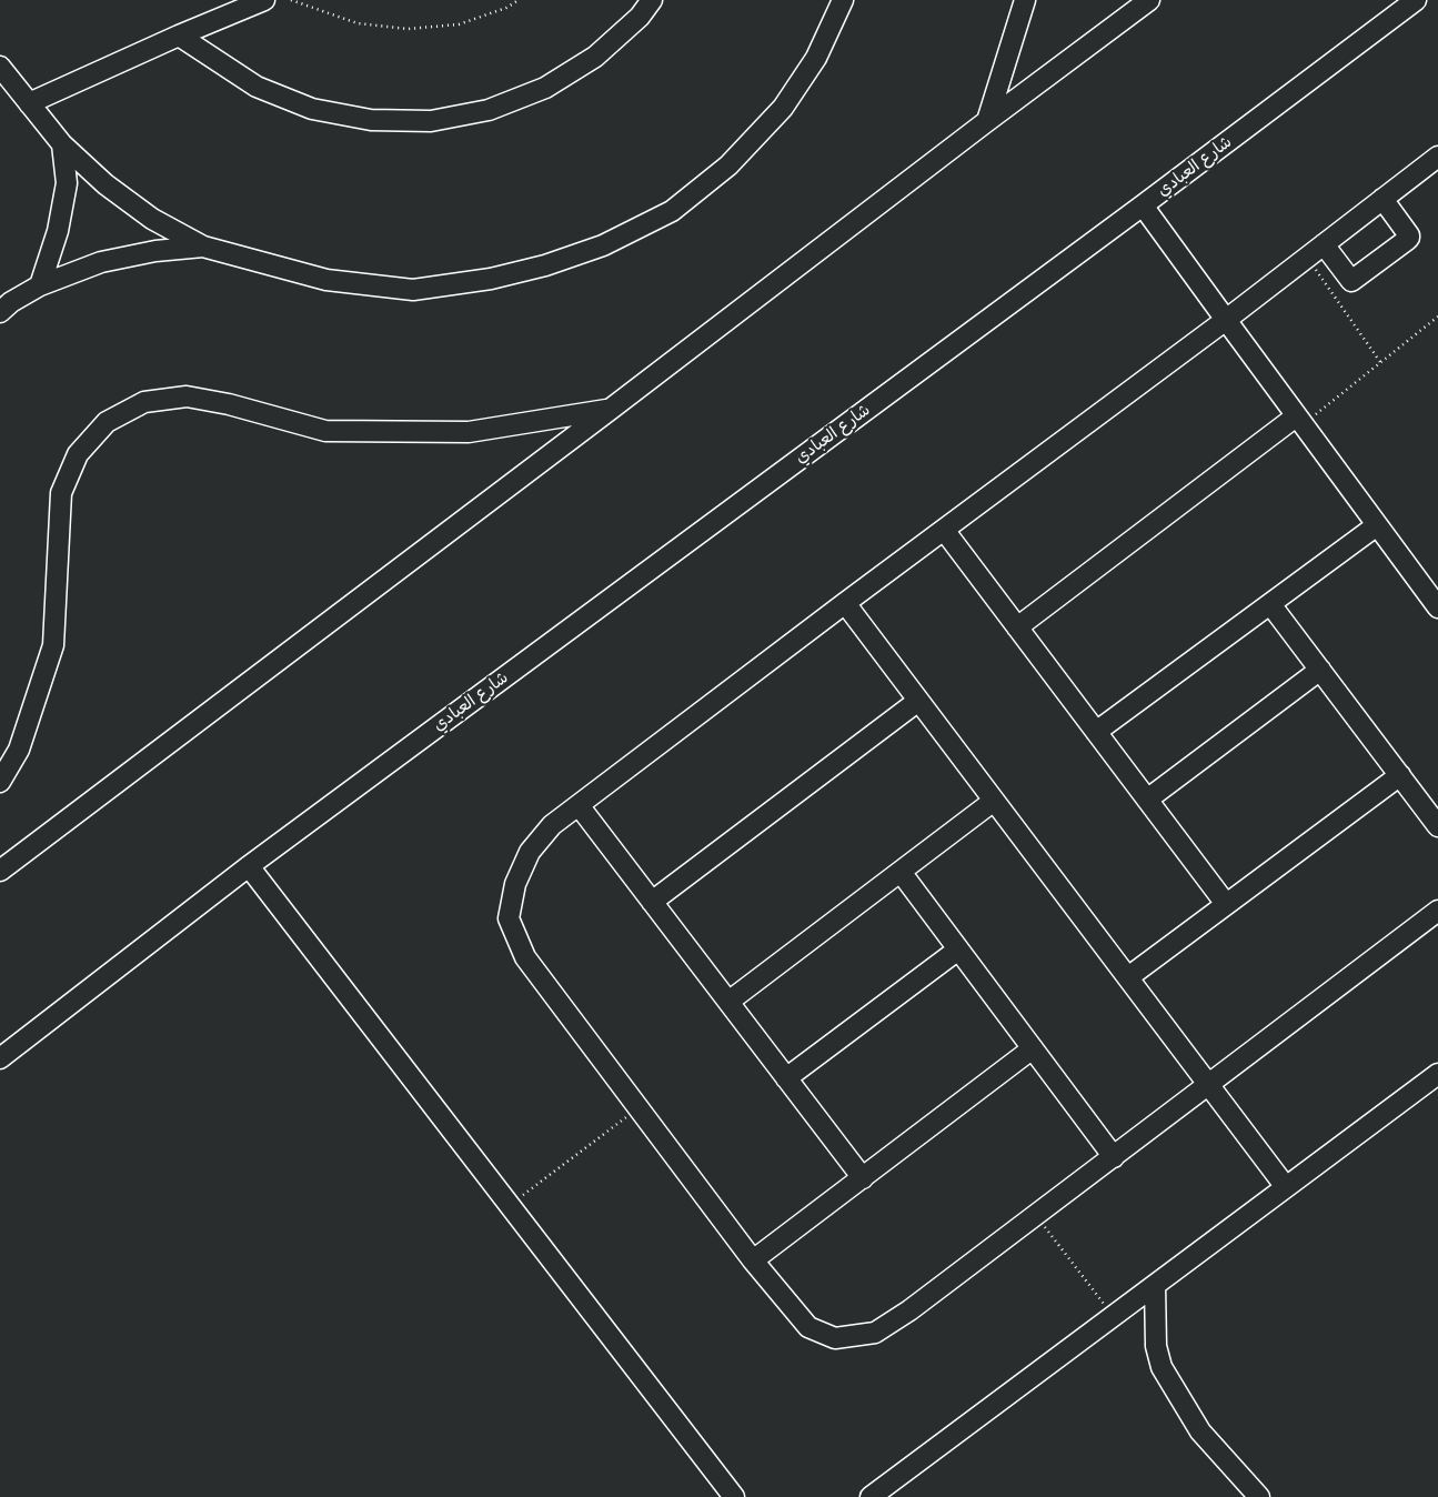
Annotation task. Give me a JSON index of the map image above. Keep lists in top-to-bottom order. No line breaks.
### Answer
{"streets":{"street":["شارع العبادي"]}}
